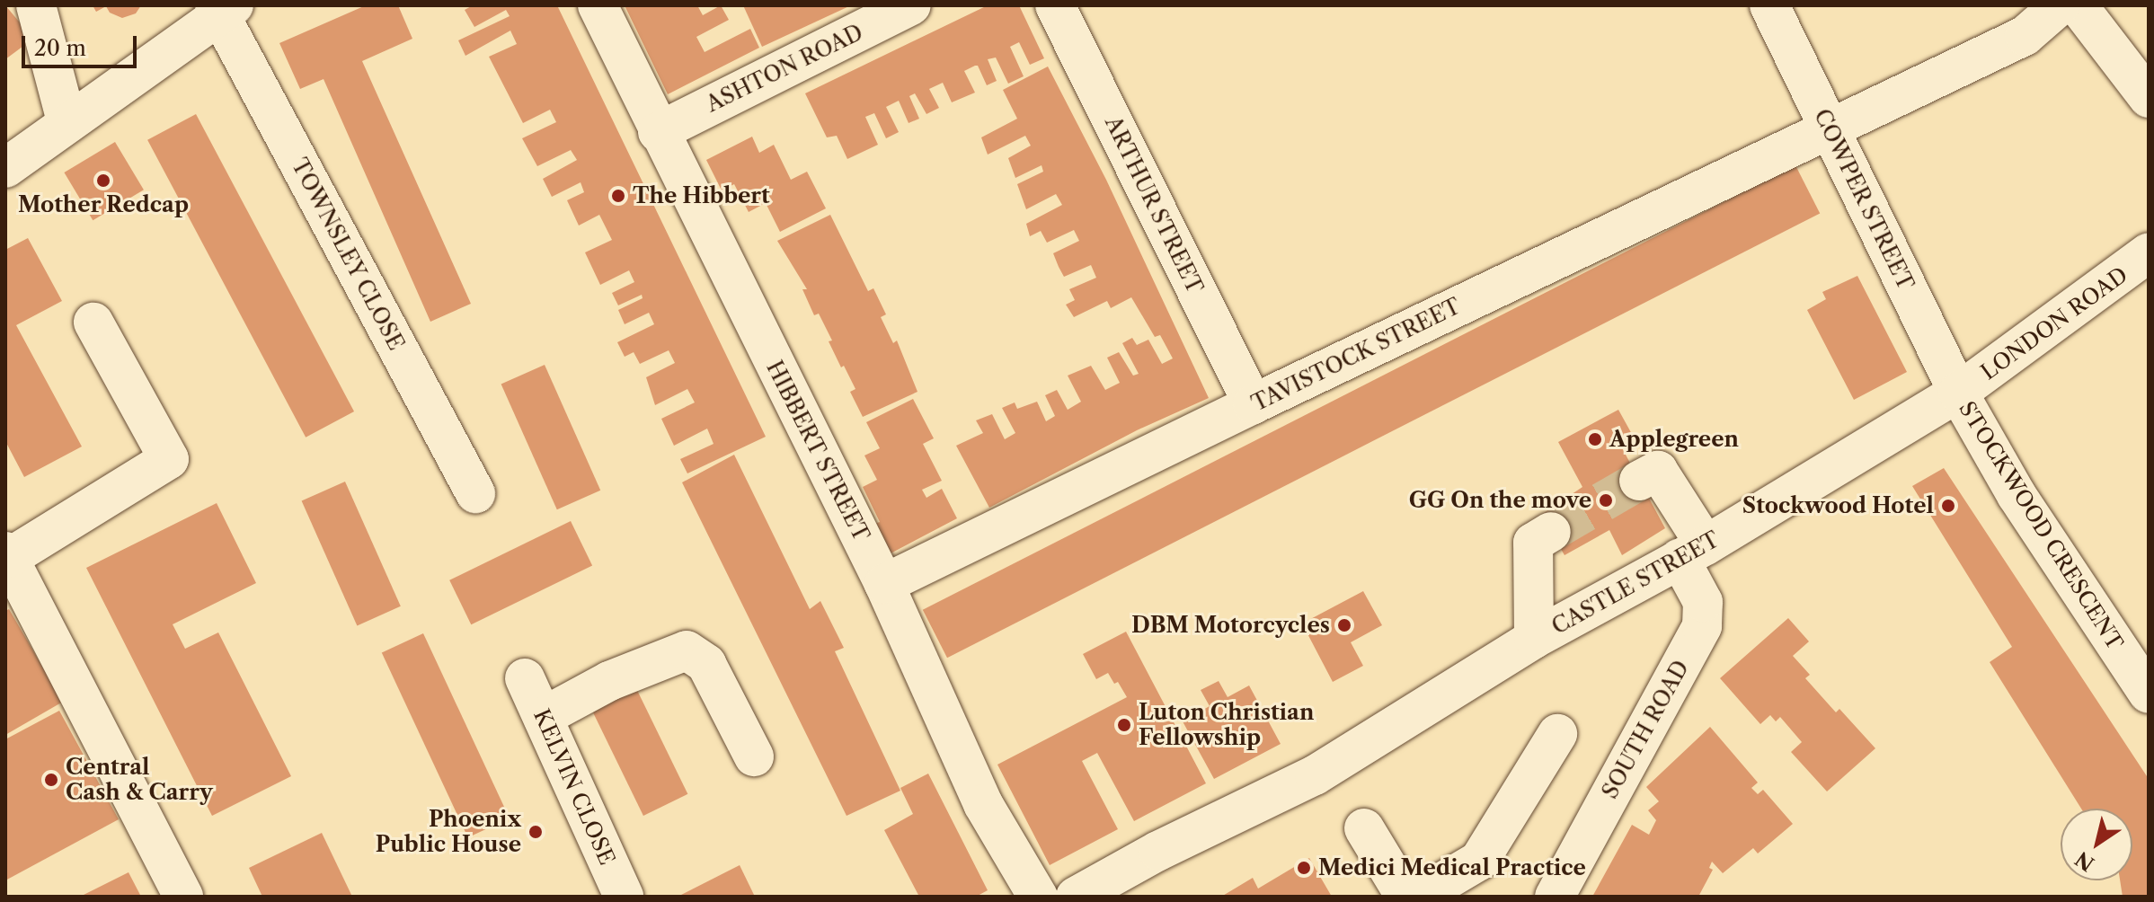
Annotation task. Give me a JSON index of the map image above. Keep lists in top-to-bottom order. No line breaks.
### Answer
{"streets":{"street":["ASHTON ROAD","COWPER STREET","ARTHUR STREET","TOWNSLEY CLOSE","LONDON ROAD","TAVISTOCK STREET","HIBBERT STREET","STOCKWOOD CRESCENT","CASTLE STREET","SOUTH ROAD","KELVIN CLOSE"]},"crossings":[["ASHTON ROAD","HIBBERT STREET"],["COWPER STREET","LONDON ROAD"],["COWPER STREET","TAVISTOCK STREET"],["COWPER STREET","STOCKWOOD CRESCENT"],["COWPER STREET","CASTLE STREET"],["ARTHUR STREET","TAVISTOCK STREET"],["LONDON ROAD","STOCKWOOD CRESCENT"],["LONDON ROAD","CASTLE STREET"],["TAVISTOCK STREET","HIBBERT STREET"],["STOCKWOOD CRESCENT","CASTLE STREET"],["CASTLE STREET","SOUTH ROAD"]],"places":["Mother Redcap","The Hibbert","Applegreen","GG On the move","Stockwood Hotel","DBM Motorcycles","Luton Christian Fellowship","Central Cash & Carry","Phoenix Public House","Medici Medical Practice"],"scale_bar":"20 m","north":"bottom left"}
